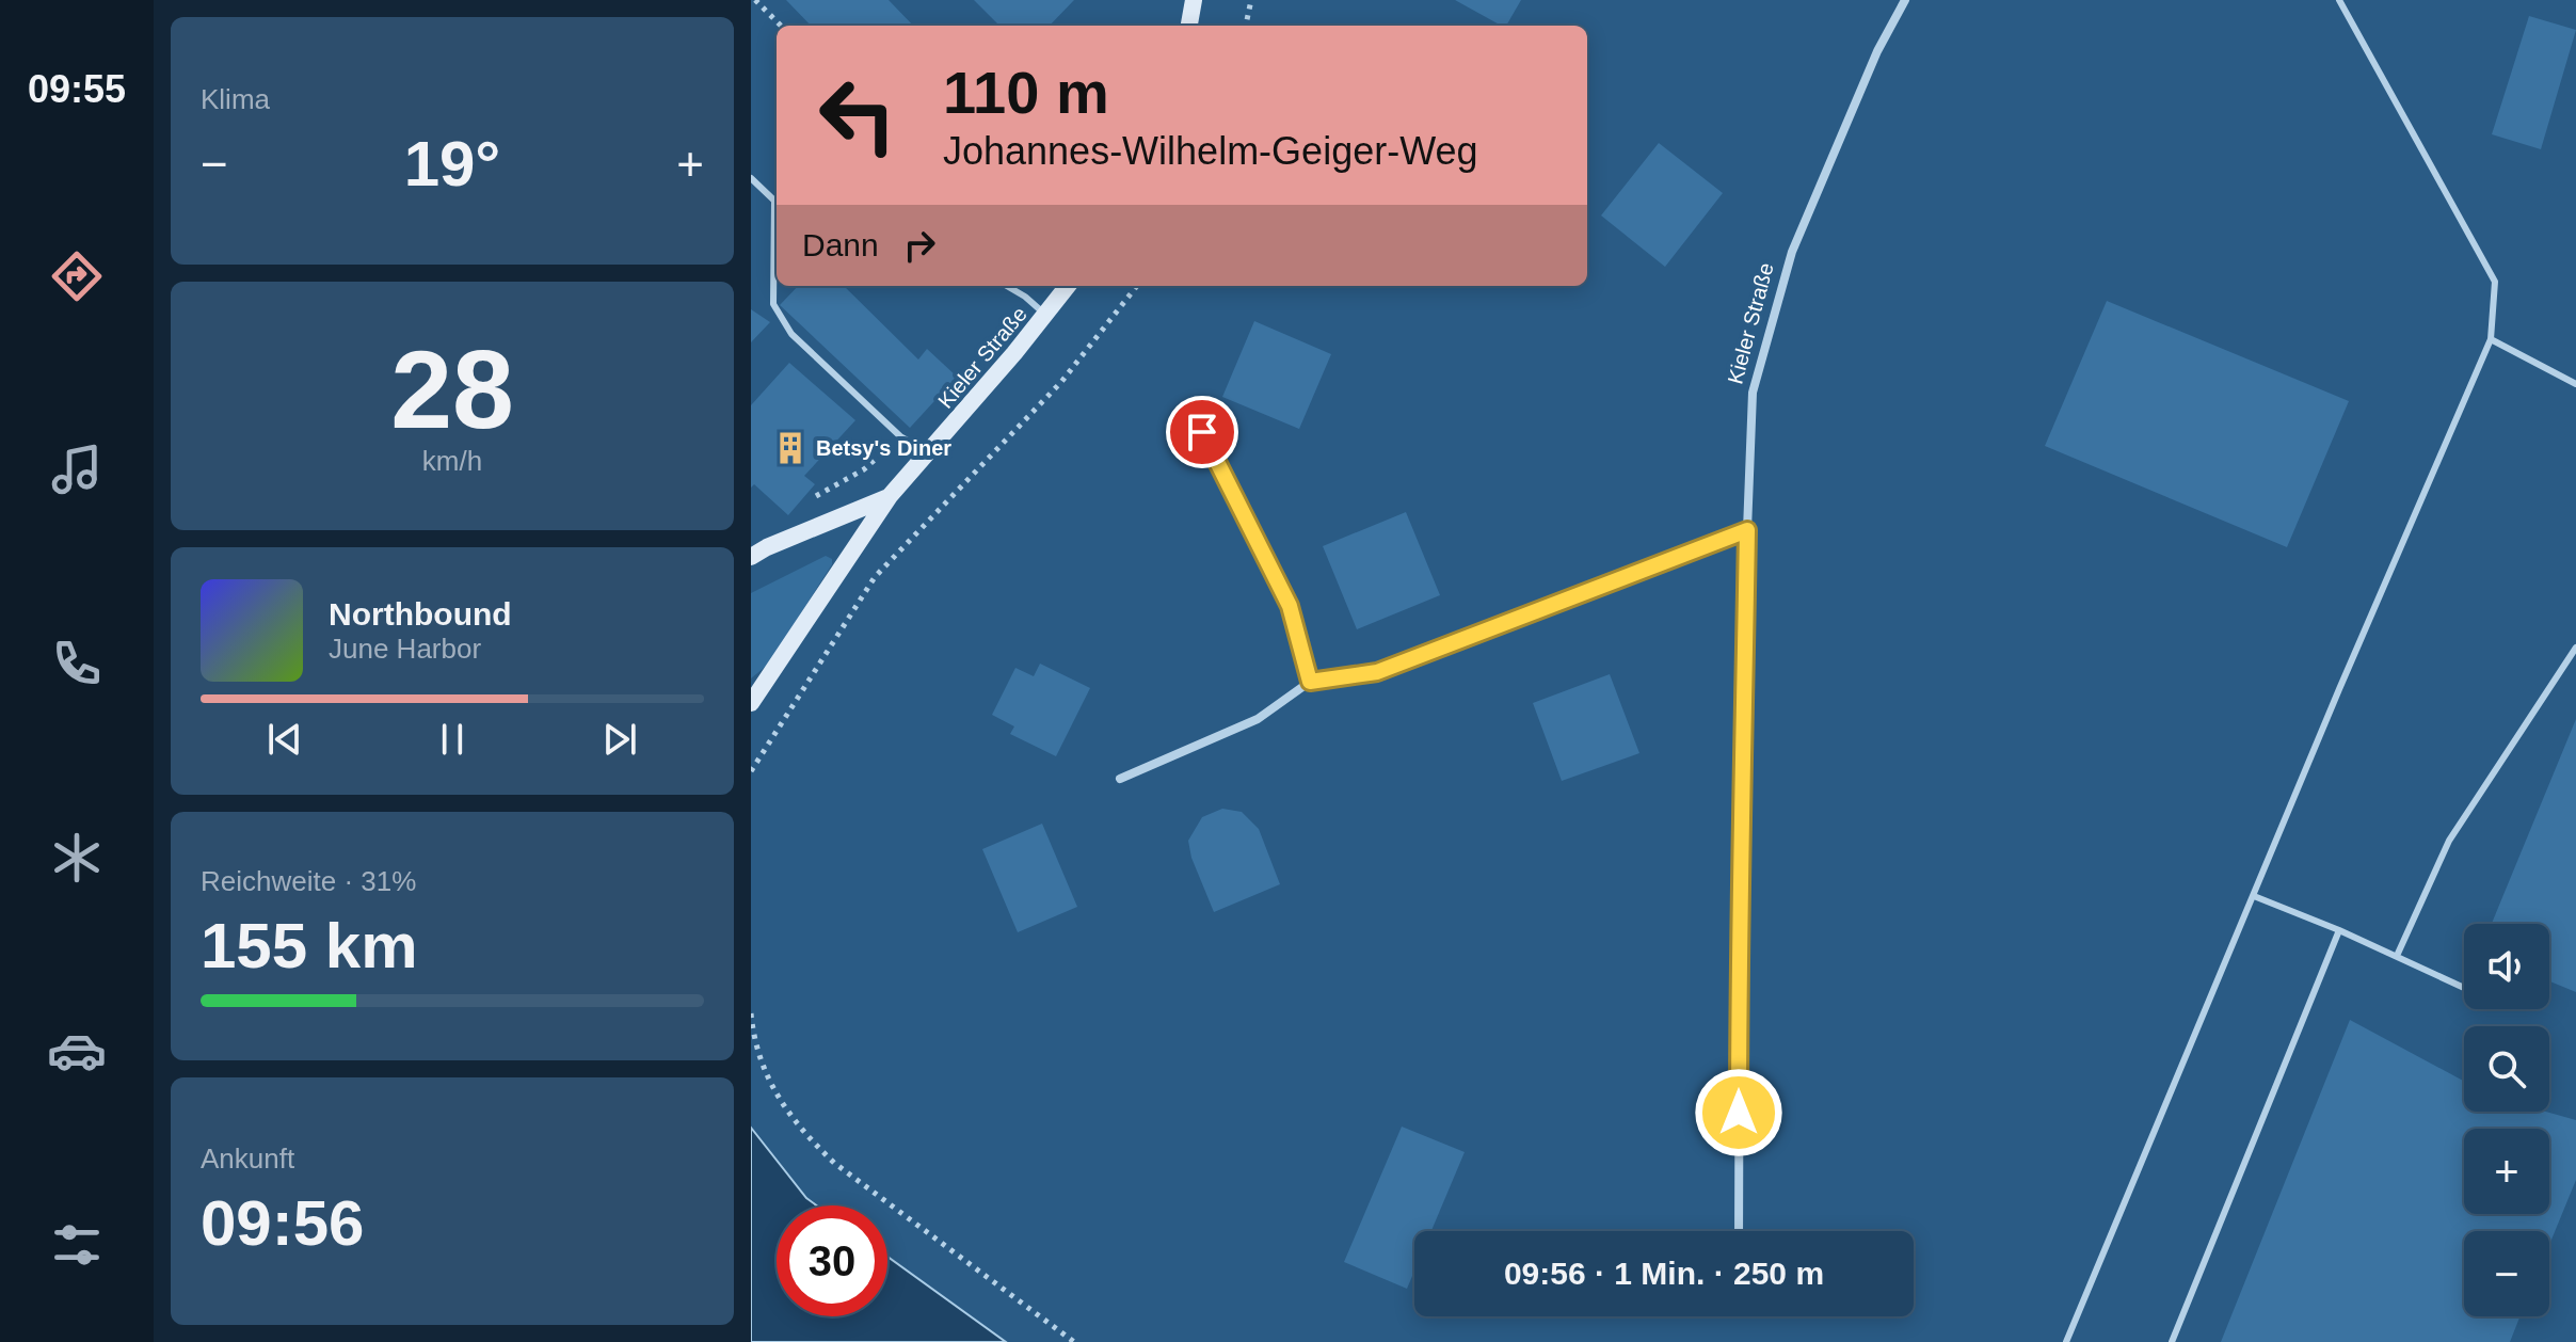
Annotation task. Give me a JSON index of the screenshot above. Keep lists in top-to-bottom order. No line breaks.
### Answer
{"streets":{"main road":["Kieler Straße"]},"places":{"building":["Betsy's Diner"]},"page":{"tabs":"09:55","tile":["Klima",["28","km/h"],["Reichweite · 31%","155 km"],["Ankunft","09:56"]],"turn":["110 m","Johannes-Wilhelm-Geiger-Weg"],"heat":["−","19°","+"],"then":"Dann","song":["Northbound","June Harbor"],"map_buttons":["+","−"],"limit":"30","trip":"09:56 · 1 Min. · 250 m"}}
